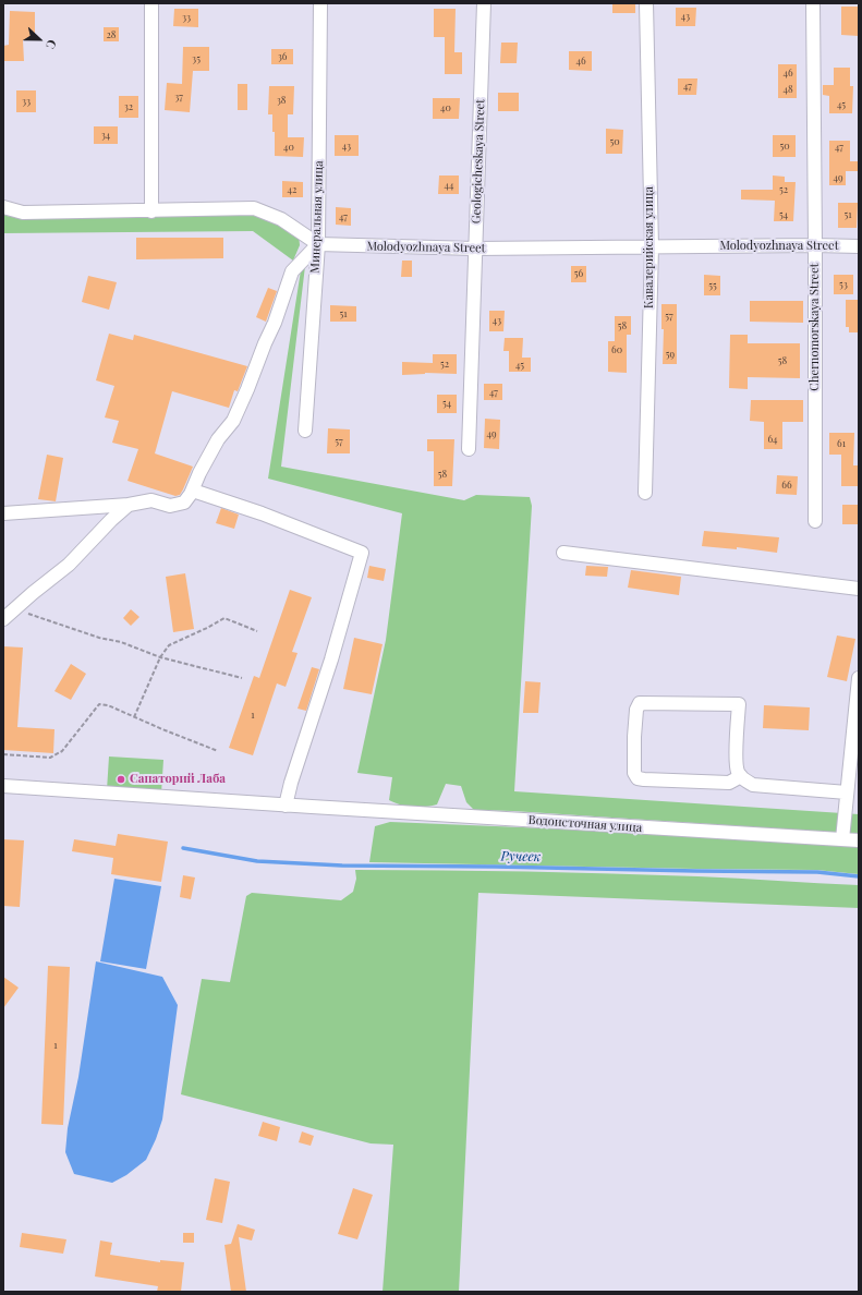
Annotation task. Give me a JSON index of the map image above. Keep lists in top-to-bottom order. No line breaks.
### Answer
{"streets":{"street":["Geologicheskaya Street","Минеральная улица","Molodyozhnaya Street","Кавалерийская улица","Chernomorskaya Street","Водоисточная улица"]},"crossings":[["Geologicheskaya Street","Molodyozhnaya Street"],["Минеральная улица","Molodyozhnaya Street"],["Molodyozhnaya Street","Кавалерийская улица"],["Molodyozhnaya Street","Chernomorskaya Street"]],"water":["Ручеек"],"places":["Санаторий Лаба"],"house_numbers":["43","33","28","36","35","46","46","47","48","37","38","33","45","32","40","34","50","43","50","40","47","49","44","42","52","54","51","47","56","53","55","51","57","43","58","60","59","58","52","45","47","54","49","64","57","61","58","66","1","1"],"north":"right"}
